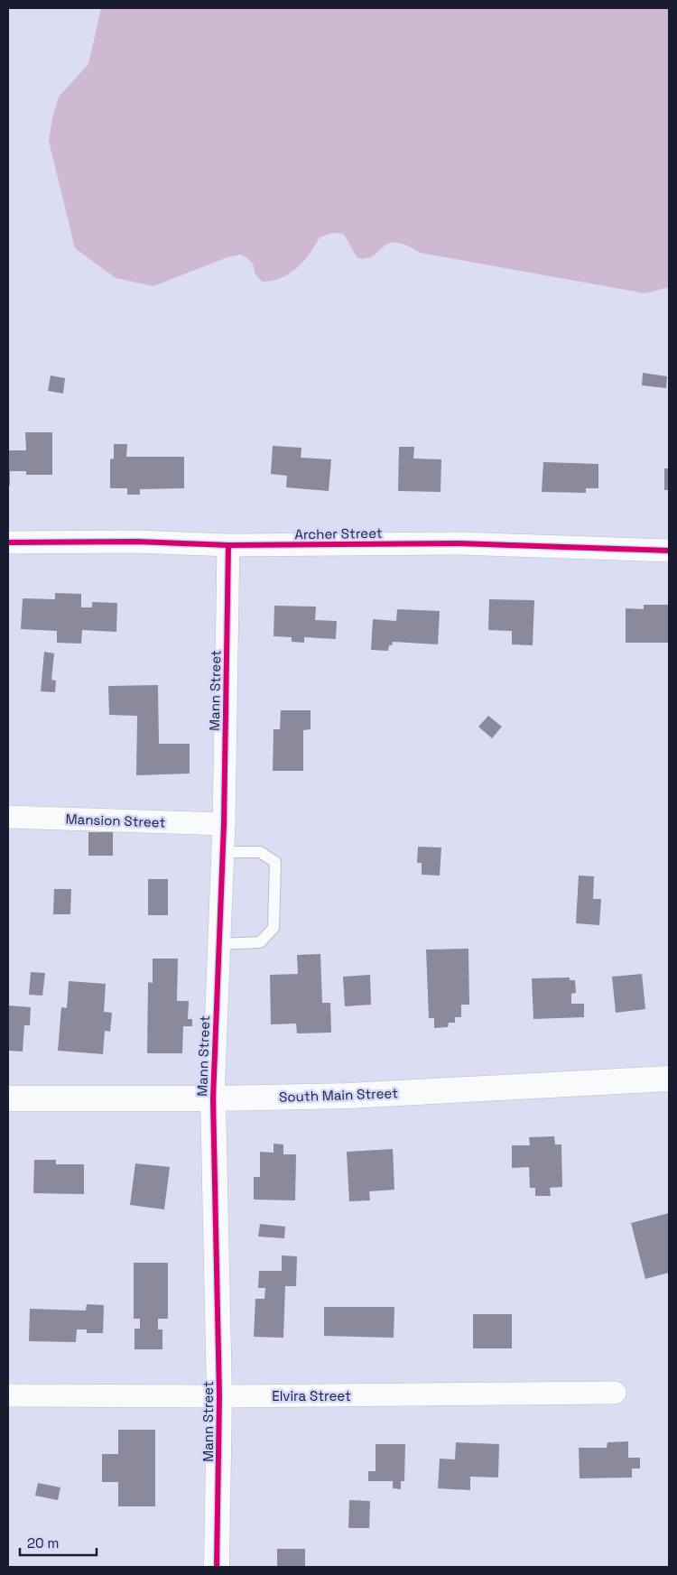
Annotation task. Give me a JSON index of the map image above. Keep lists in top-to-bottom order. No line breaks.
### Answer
{"streets":{"main road":["Mann Street","South Main Street"],"street":["Archer Street","Mansion Street","Elvira Street"]},"crossings":[["Archer Street","Mann Street"],["Mann Street","Mansion Street"],["Mann Street","South Main Street"],["Mann Street","Elvira Street"]],"scale_bar":"20 m"}
